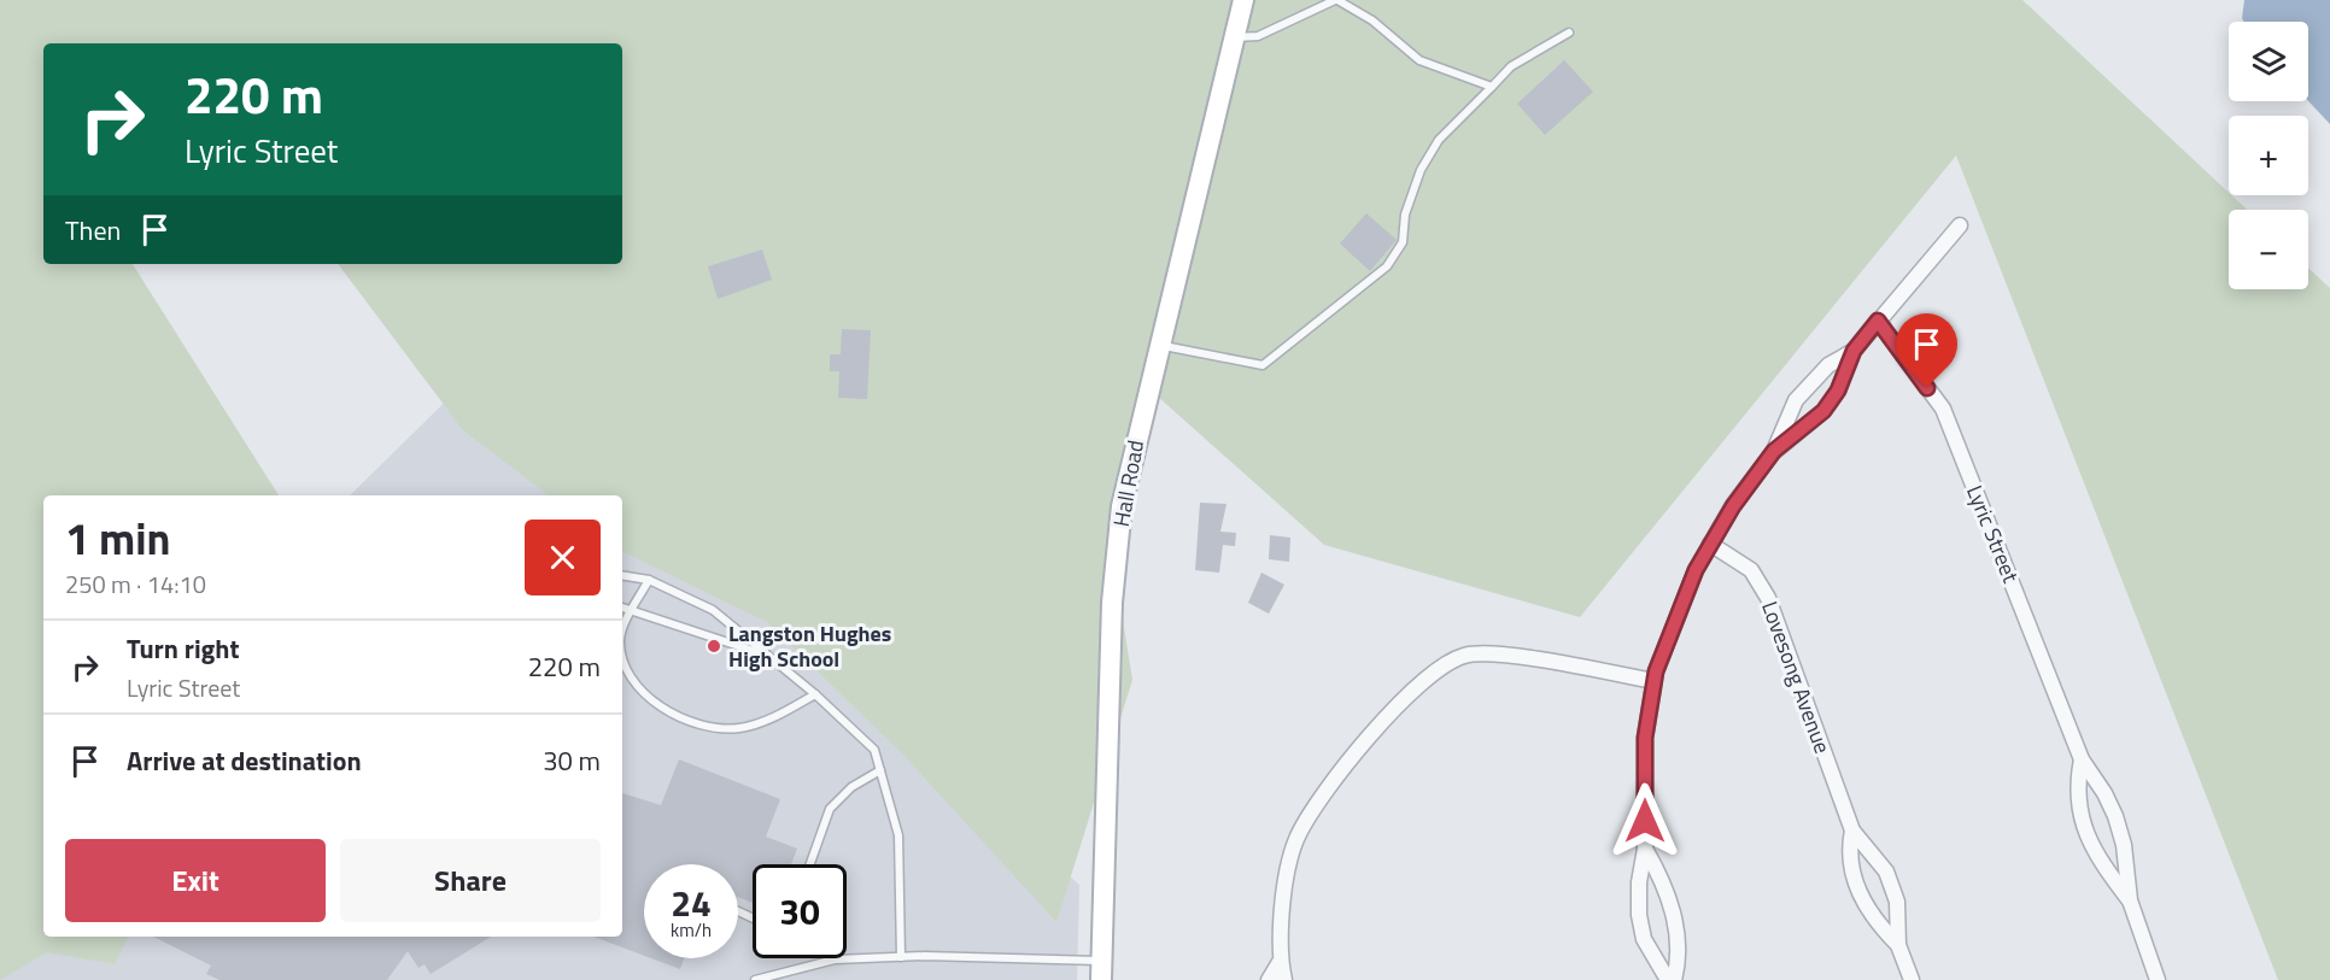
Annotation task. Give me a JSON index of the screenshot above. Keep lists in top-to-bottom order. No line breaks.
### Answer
{"streets":{"street":["Hall Road","Lyric Street","Lovesong Avenue"]},"places":["Langston Hughes High School"],"page":{"map_buttons":["+","−"],"turn":["220 m","Lyric Street"],"then":"Then","heading":["1 min","250 m · 14:10"],"list":[{"name":"Turn right","note":"Lyric Street","value":"220 m"},{"name":"Arrive at destination","value":"30 m"}],"buttons":["Exit","Share"],"speed":"24 km/h","limit":"30"}}
